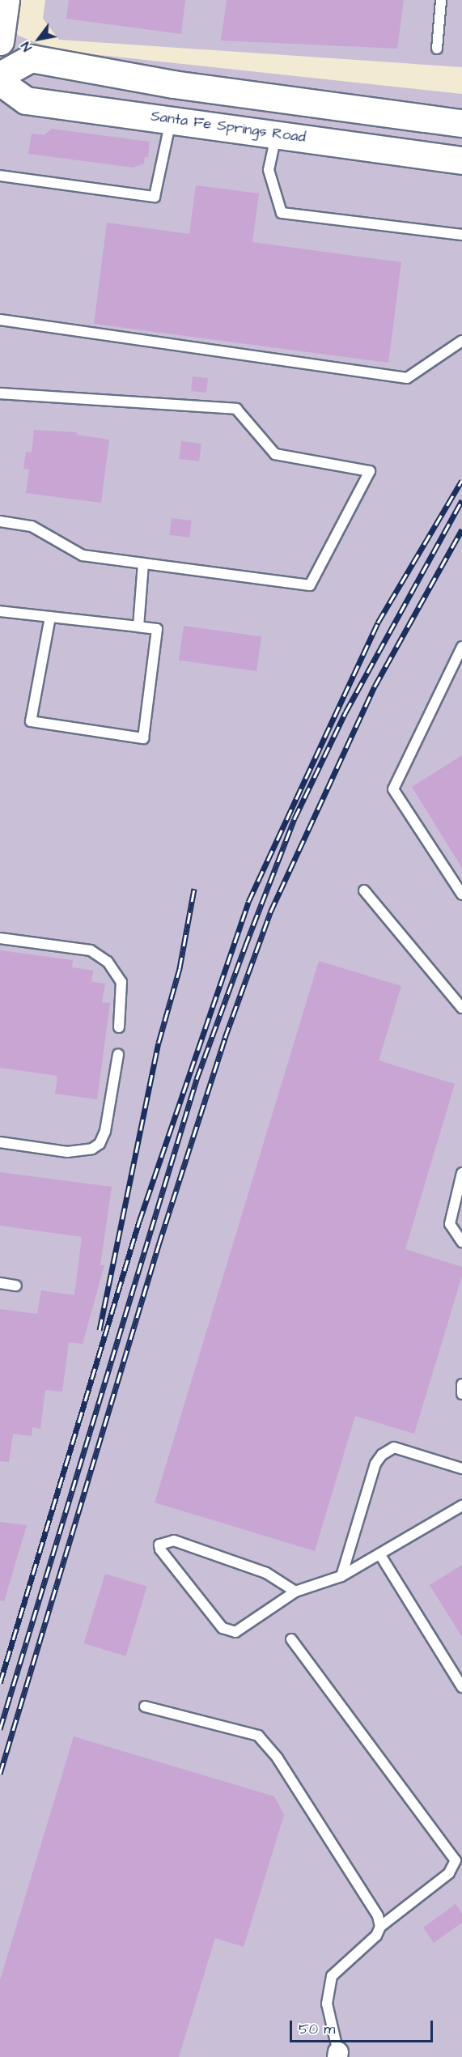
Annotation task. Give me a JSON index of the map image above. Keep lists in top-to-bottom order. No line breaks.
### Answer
{"streets":{"main road":["Santa Fe Springs Road"]},"scale_bar":"50 m","north":"bottom left"}
